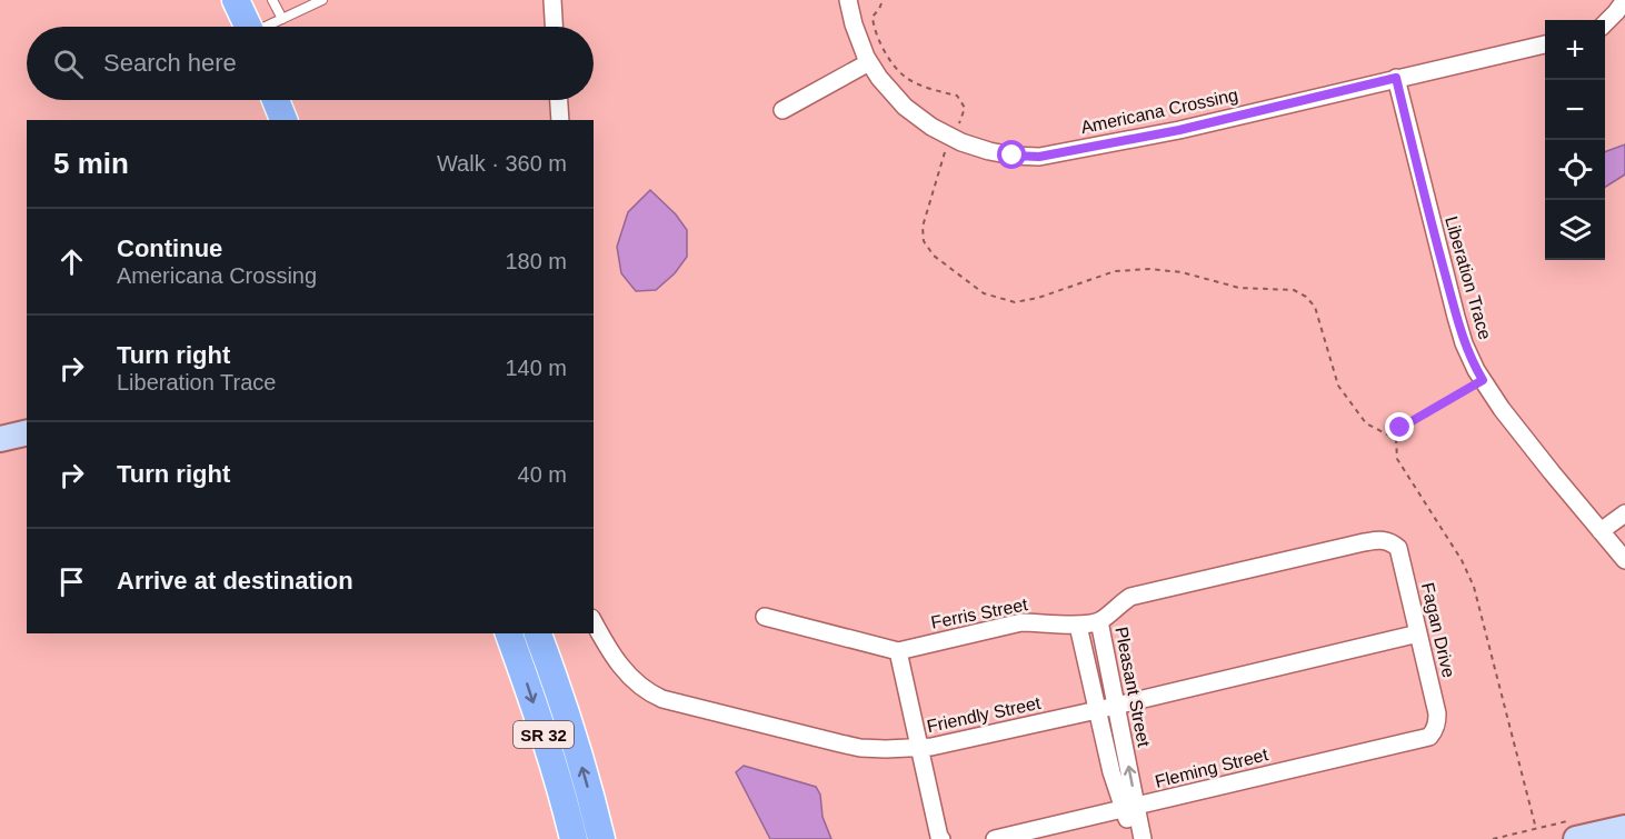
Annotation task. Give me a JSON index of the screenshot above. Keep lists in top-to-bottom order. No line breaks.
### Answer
{"streets":{"main road":["SR 32"],"street":["Americana Crossing","Liberation Trace","Ferris Street","Fagan Drive","Pleasant Street","Friendly Street","Fleming Street"]},"crossings":[["Americana Crossing","Liberation Trace"],["Ferris Street","Fagan Drive"],["Ferris Street","Pleasant Street"],["Fagan Drive","Friendly Street"],["Fagan Drive","Fleming Street"],["Pleasant Street","Friendly Street"],["Pleasant Street","Fleming Street"]],"page":{"map_buttons":["+","−"],"search":"Search here","heading":["5 min","Walk · 360 m"],"list":[["Continue","Americana Crossing","180 m"],["Turn right","Liberation Trace","140 m"],["Turn right","40 m"],"Arrive at destination"]}}
